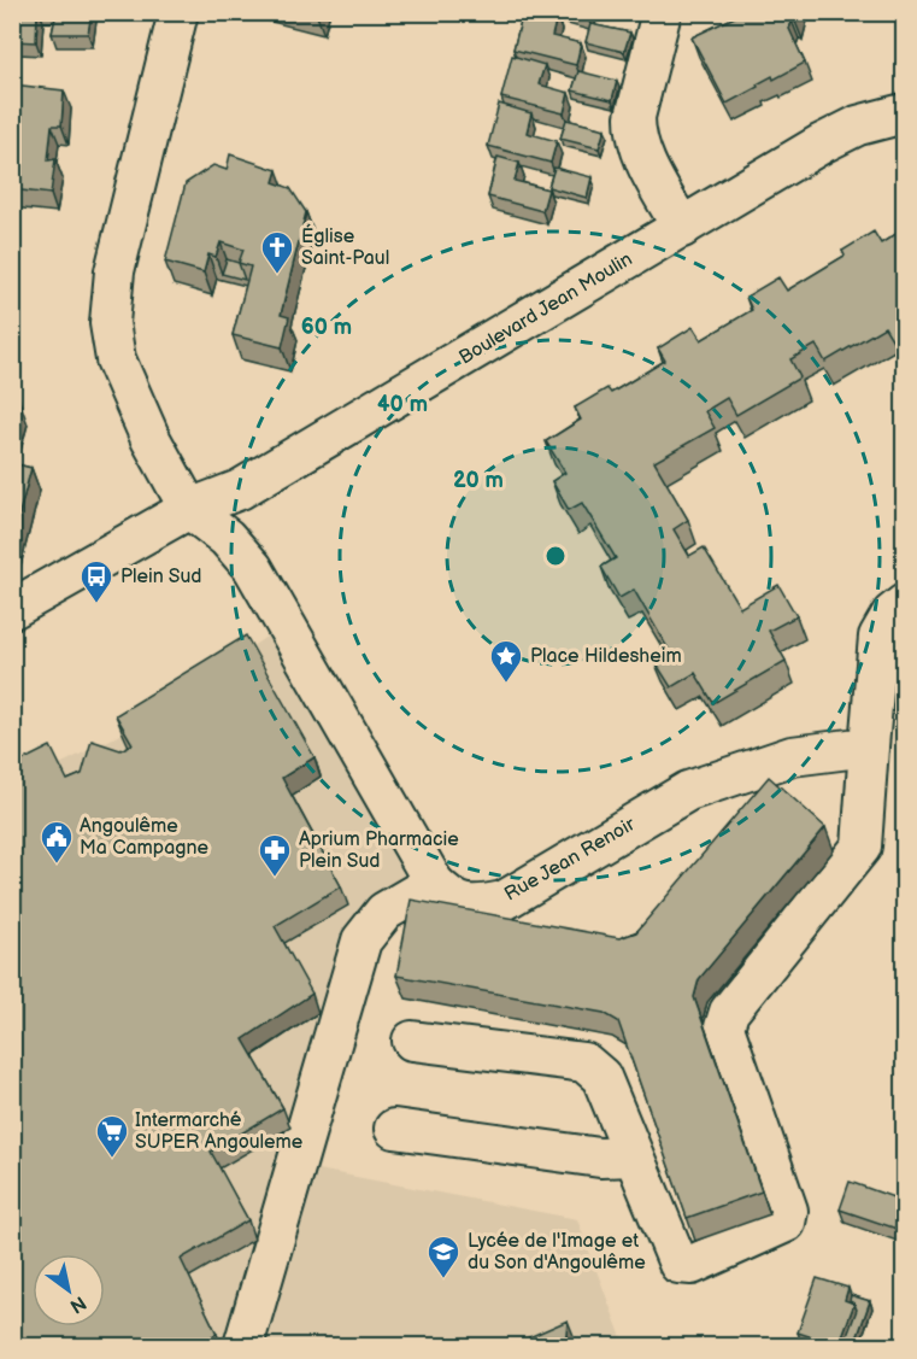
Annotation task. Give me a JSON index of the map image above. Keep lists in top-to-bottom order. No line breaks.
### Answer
{"streets":{"street":["Boulevard Jean Moulin","Rue Jean Renoir"]},"crossings":[["Boulevard Jean Moulin","Rue Jean Renoir"]],"places":{"church":["Église Saint-Paul"],"bus stop":["Plein Sud"],"place":["Place Hildesheim"],"public building":["Angoulême Ma Campagne"],"pharmacy":["Aprium Pharmacie Plein Sud"],"supermarket":["Intermarché SUPER Angouleme"],"school or university":["Lycée de l'Image et du Son d'Angoulême"]},"north":"bottom right","rings":["60 m","40 m","20 m"]}
